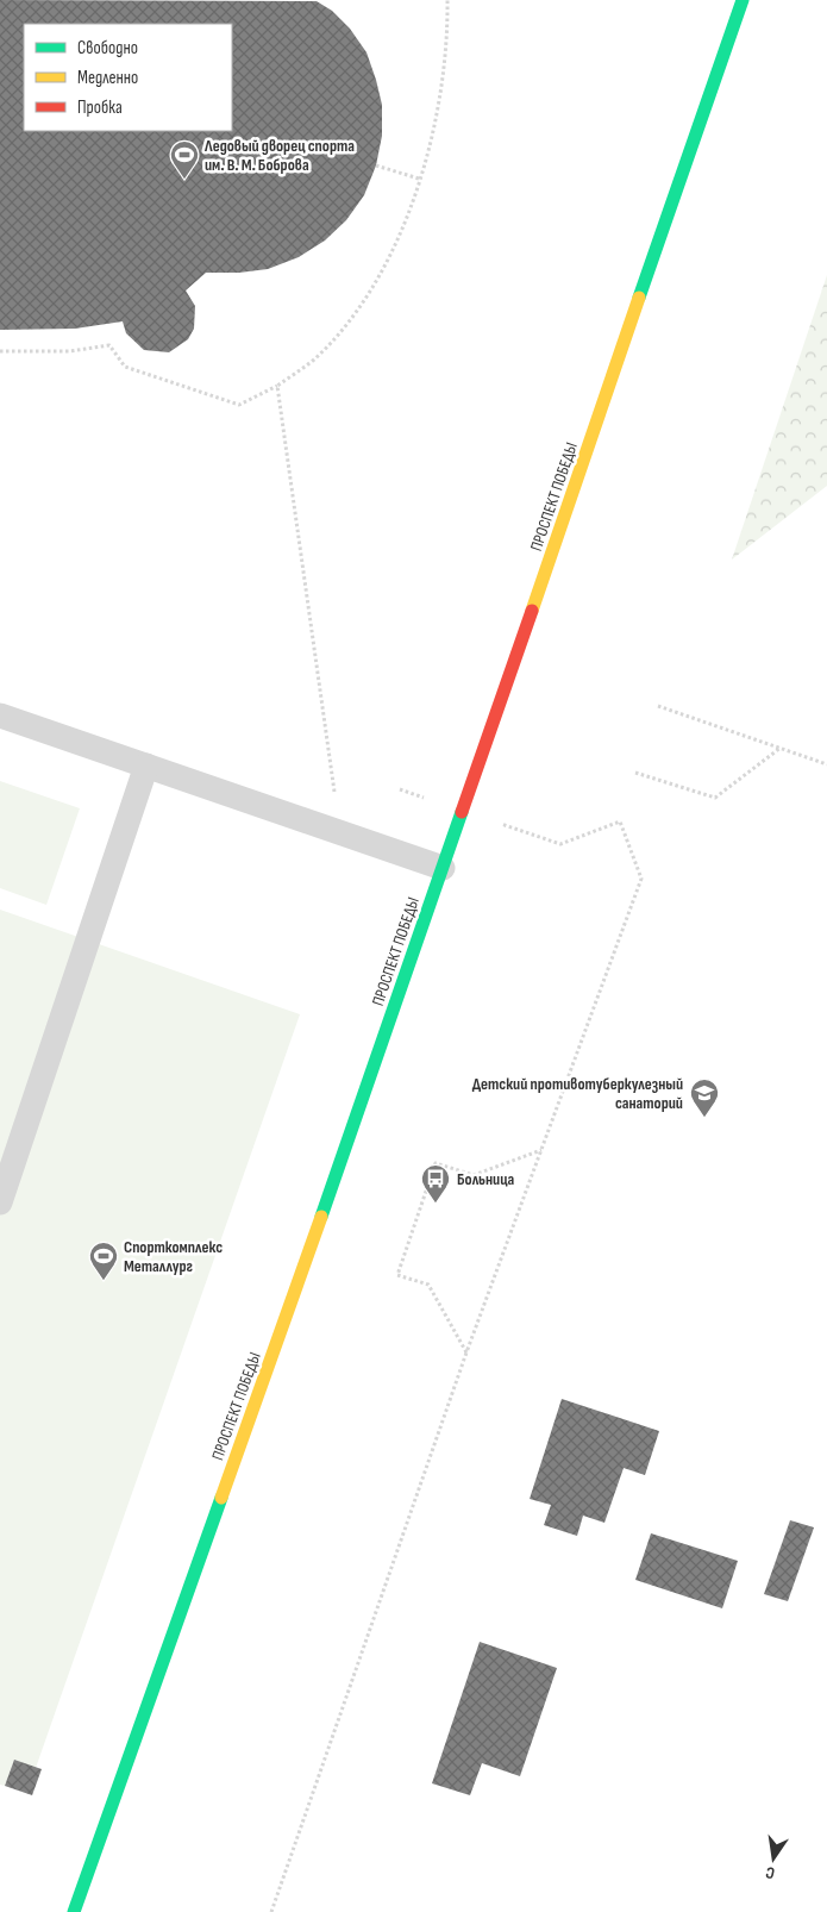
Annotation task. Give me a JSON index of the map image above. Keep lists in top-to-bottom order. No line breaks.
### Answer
{"streets":{"main road":["ПРОСПЕКТ ПОБЕДЫ"]},"places":{"sports":["Ледовый дворец спорта им. В. М. Боброва","Спорткомплекс Металлург"],"school or university":["Детский противотуберкулезный санаторий"],"bus stop":["Больница"]},"legend":["Свободно","Медленно","Пробка"],"north":"bottom"}
